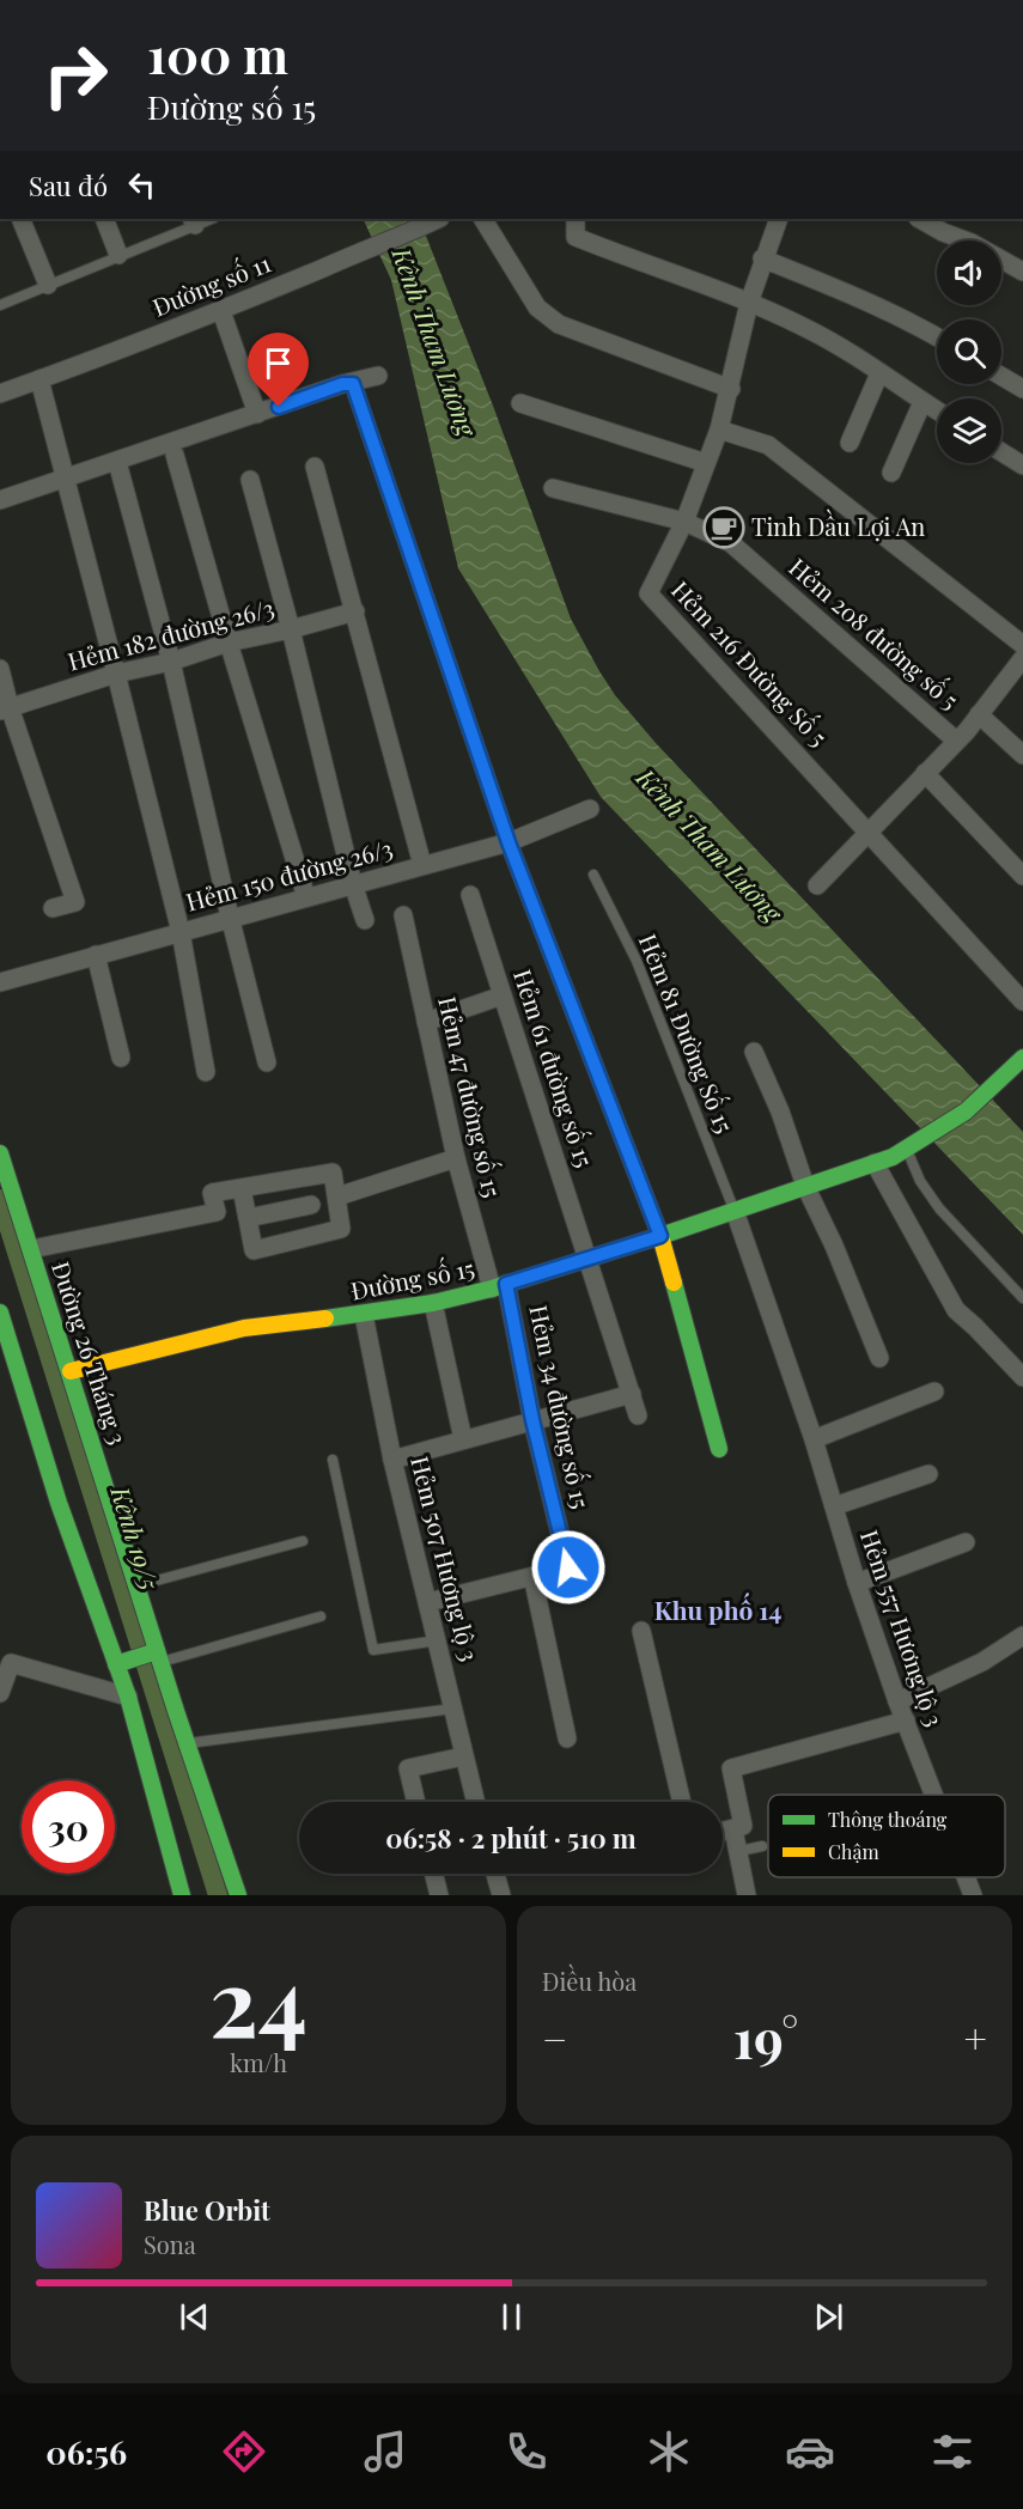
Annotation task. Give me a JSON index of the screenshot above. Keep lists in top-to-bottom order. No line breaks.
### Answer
{"streets":{"street":["Đường số 11","Hẻm 208 đường số 5","Hẻm 182 đường 26/3","Hẻm 216 Đường Số 5","Hẻm 150 đường 26/3","Hẻm 61 đường số 15","Hẻm 47 đường số 15","Đường số 15","Đường 26 Tháng 3","Hẻm 34 đường số 15","Hẻm 507 Hương lộ 3","Hẻm 557 Hương lộ 3"],"lane":["Hẻm 81 Đường Số 15"]},"crossings":[["Hẻm 208 đường số 5","Hẻm 216 Đường Số 5"],["Hẻm 81 Đường Số 15","Đường số 15"],["Hẻm 81 Đường Số 15","Hẻm 557 Hương lộ 3"],["Hẻm 61 đường số 15","Đường số 15"],["Hẻm 47 đường số 15","Đường số 15"],["Hẻm 47 đường số 15","Hẻm 34 đường số 15"],["Đường số 15","Đường 26 Tháng 3"],["Đường số 15","Hẻm 34 đường số 15"],["Đường số 15","Hẻm 507 Hương lộ 3"],["Đường số 15","Hẻm 557 Hương lộ 3"],["Hẻm 34 đường số 15","Hẻm 507 Hương lộ 3"]],"districts":["Khu phố 14"],"water":["Kênh Tham Lương","Kênh 19/5"],"places":{"cafe":["Tinh Dầu Lợi An"]},"legend":["Thông thoáng","Chậm"],"page":{"turn":["100 m","Đường số 15"],"then":"Sau đó","limit":"30","trip":"06:58 · 2 phút · 510 m","tile":[["24","km/h"],"Điều hòa"],"heat":["−","19°","+"],"song":["Blue Orbit","Sona"],"tabs":"06:56"}}
